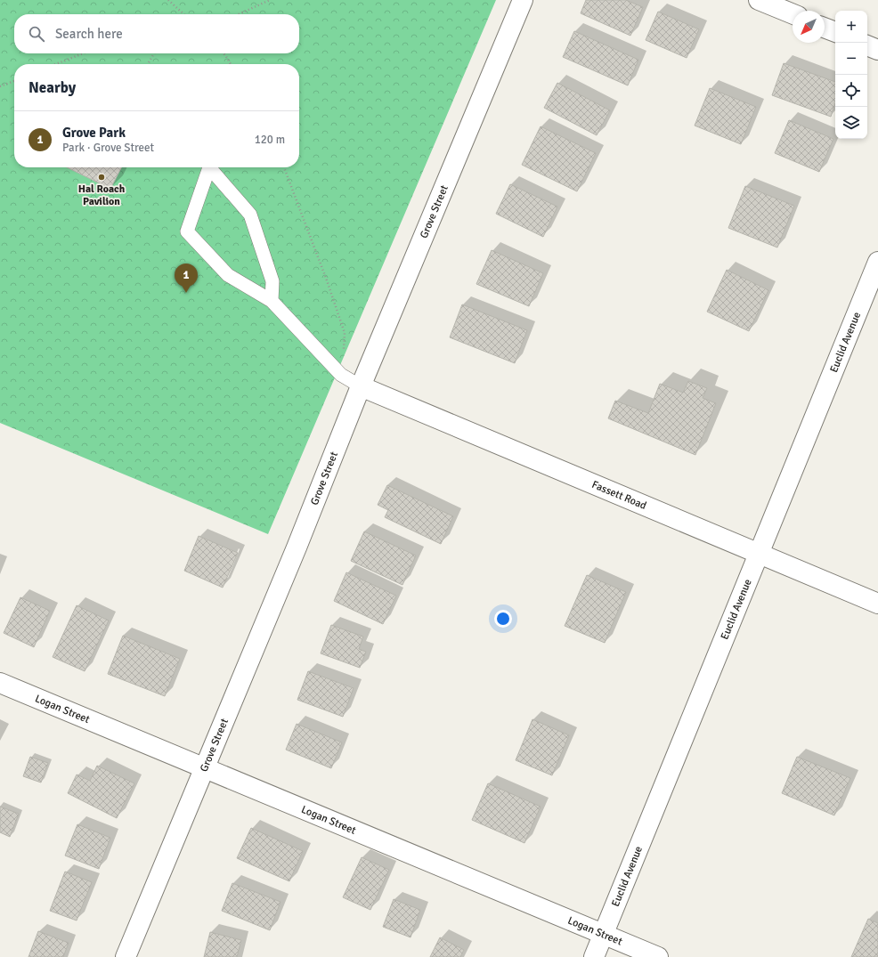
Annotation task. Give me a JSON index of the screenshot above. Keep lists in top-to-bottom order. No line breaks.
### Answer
{"streets":{"street":["Grove Street","Euclid Avenue","Fassett Road","Logan Street"]},"crossings":[["Grove Street","Fassett Road"],["Grove Street","Logan Street"],["Euclid Avenue","Fassett Road"],["Euclid Avenue","Logan Street"]],"places":["Hal Roach Pavilion"],"north":"bottom left","page":{"map_buttons":["+","−"],"search":"Search here","heading":"Nearby","list":[{"mark":"1","name":"Grove Park","note":"Park · Grove Street","value":"120 m"}],"pins":"1"}}
